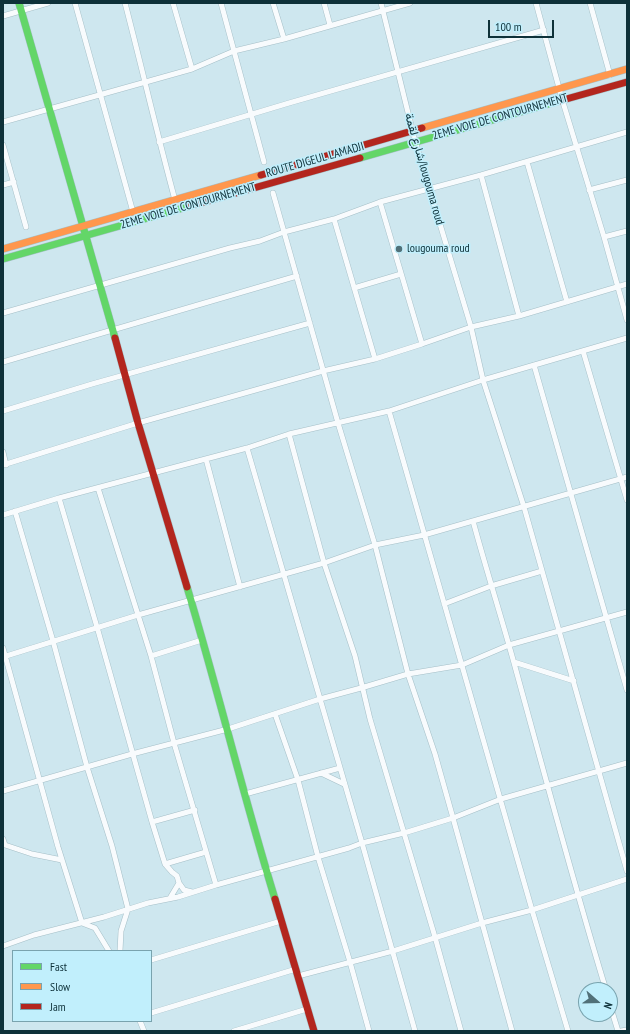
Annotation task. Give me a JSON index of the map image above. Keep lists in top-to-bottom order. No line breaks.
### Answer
{"streets":{"main road":["2EME VOIE DE CONTOURNEMENT","ROUTE DIGEUL LAMADJI"],"street":["شارع لقمة/lougouma roud"]},"crossings":[["2EME VOIE DE CONTOURNEMENT","شارع لقمة/lougouma roud"],["ROUTE DIGEUL LAMADJI","شارع لقمة/lougouma roud"]],"places":["lougouma roud"],"legend":["Fast","Slow","Jam"],"scale_bar":"100 m","north":"right"}
